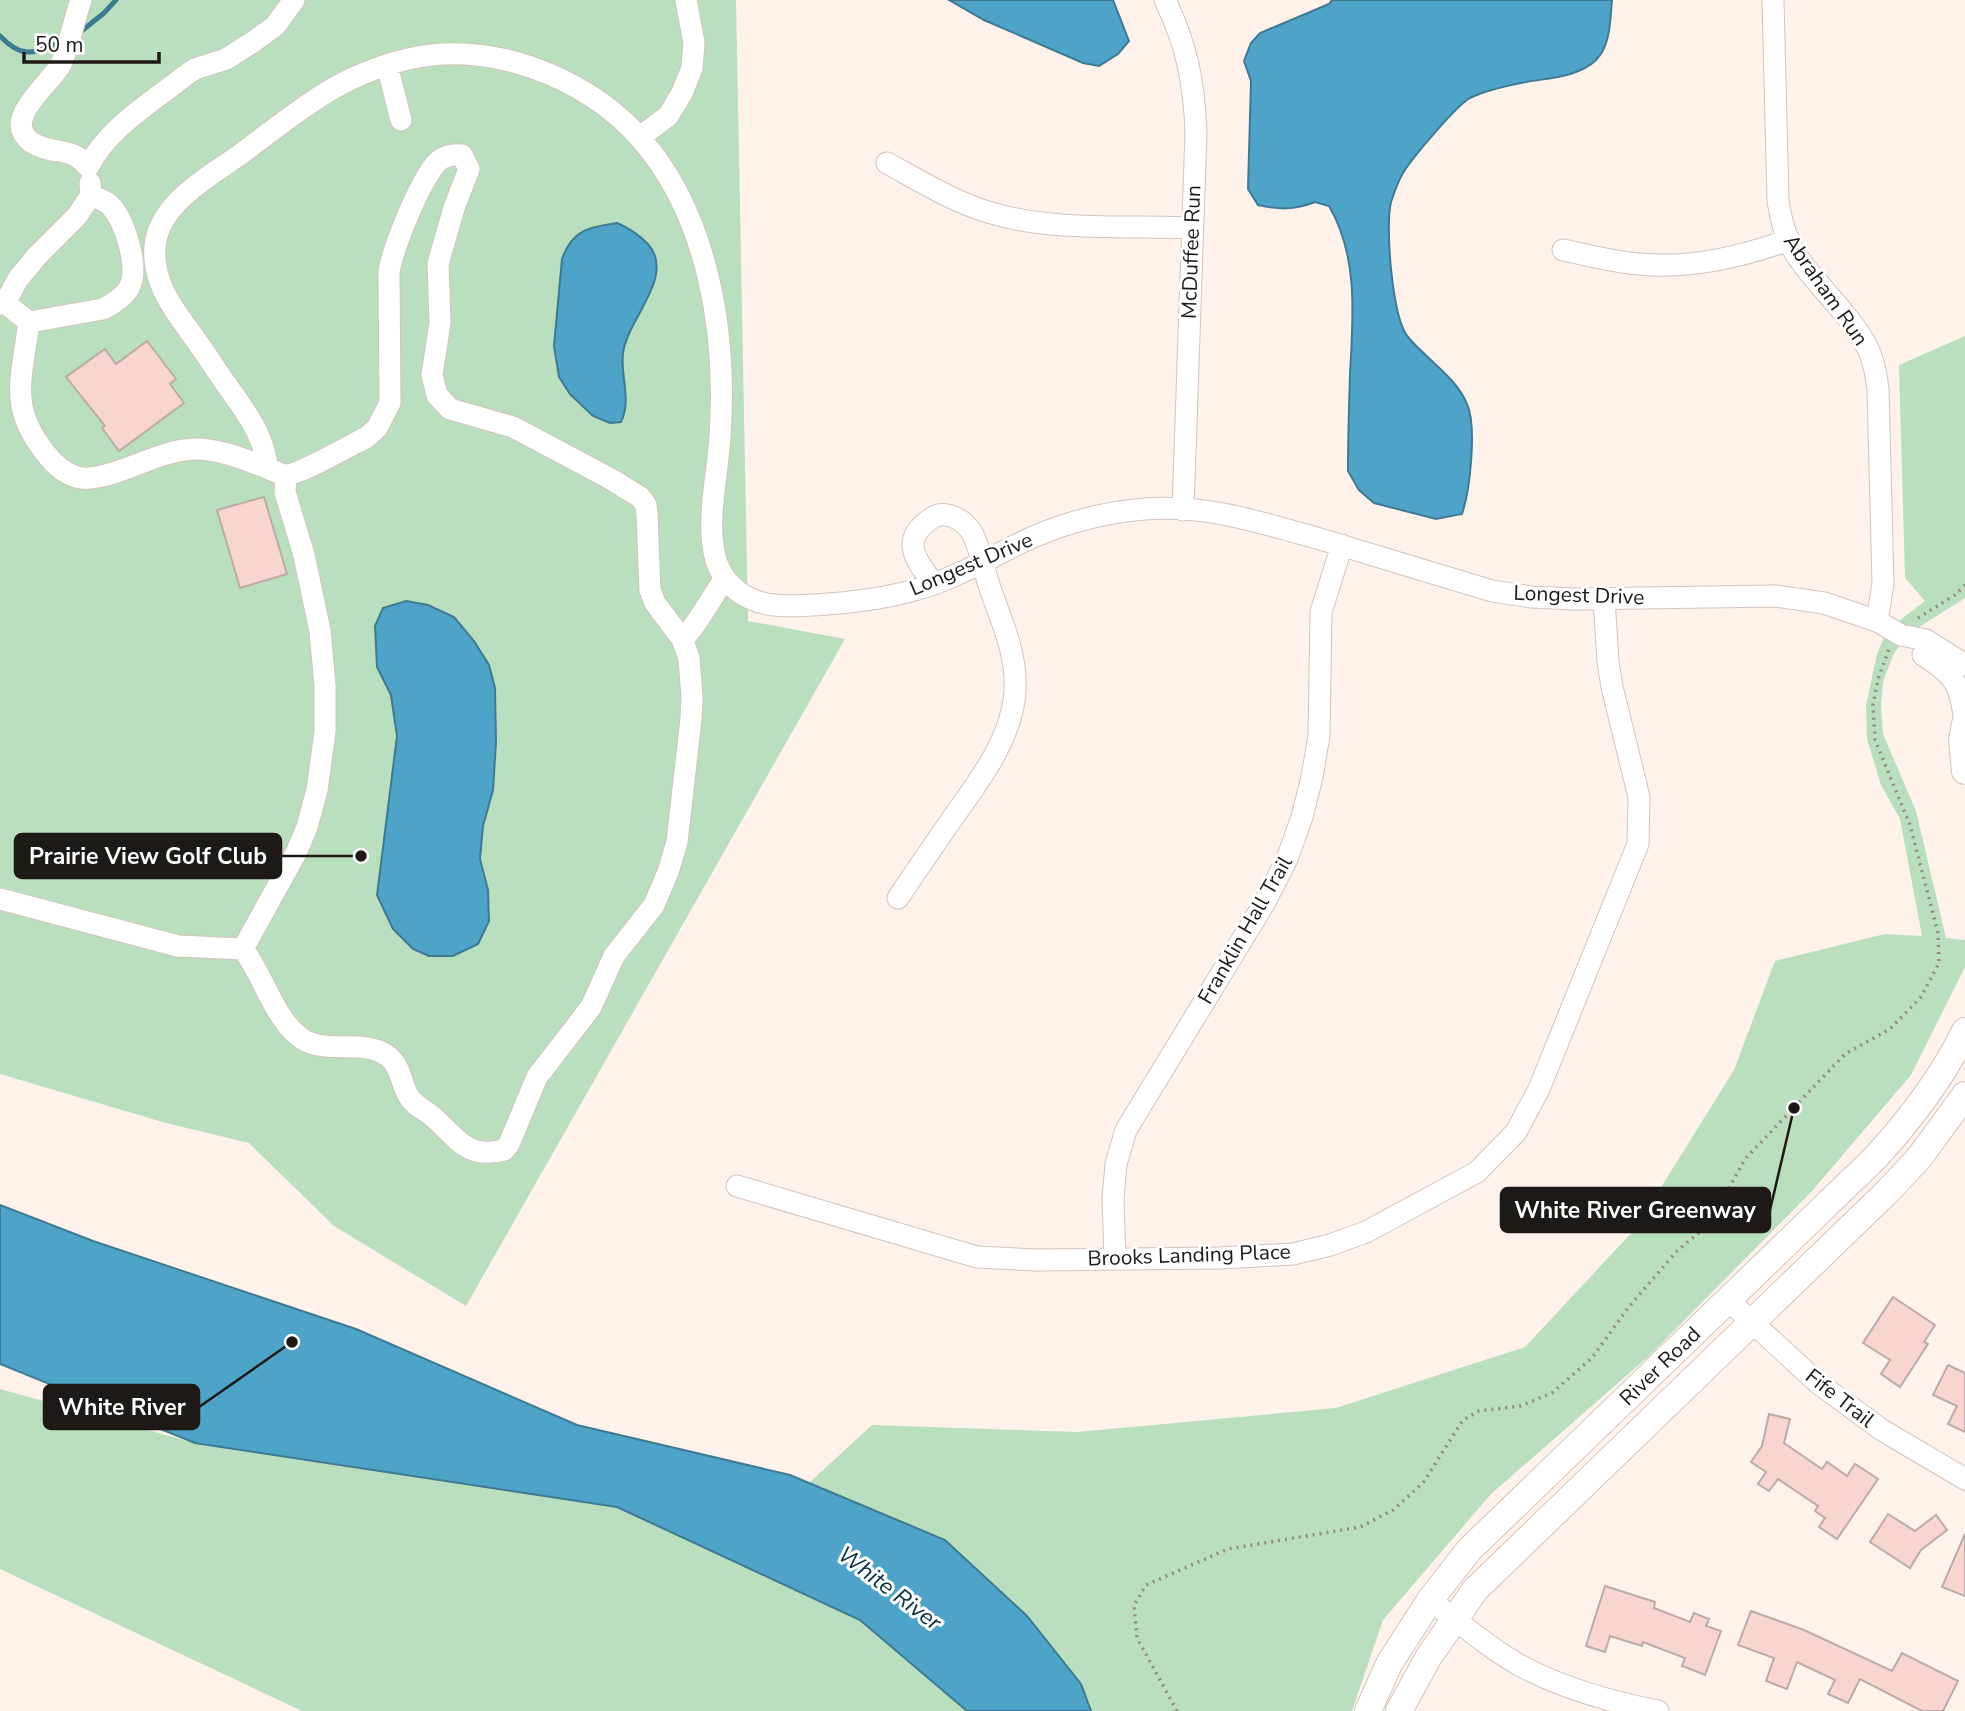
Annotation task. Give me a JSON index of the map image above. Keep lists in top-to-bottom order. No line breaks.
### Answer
{"streets":{"main road":["River Road"],"street":["McDuffee Run","Abraham Run","Longest Drive","Franklin Hall Trail","Brooks Landing Place","Fife Trail"]},"crossings":[["McDuffee Run","Longest Drive"],["Abraham Run","Longest Drive"],["Longest Drive","Franklin Hall Trail"],["Longest Drive","Brooks Landing Place"],["Franklin Hall Trail","Brooks Landing Place"],["River Road","Fife Trail"]],"water":["White River"],"places":["Prairie View Golf Club","White River Greenway","White River"],"scale_bar":"50 m"}
